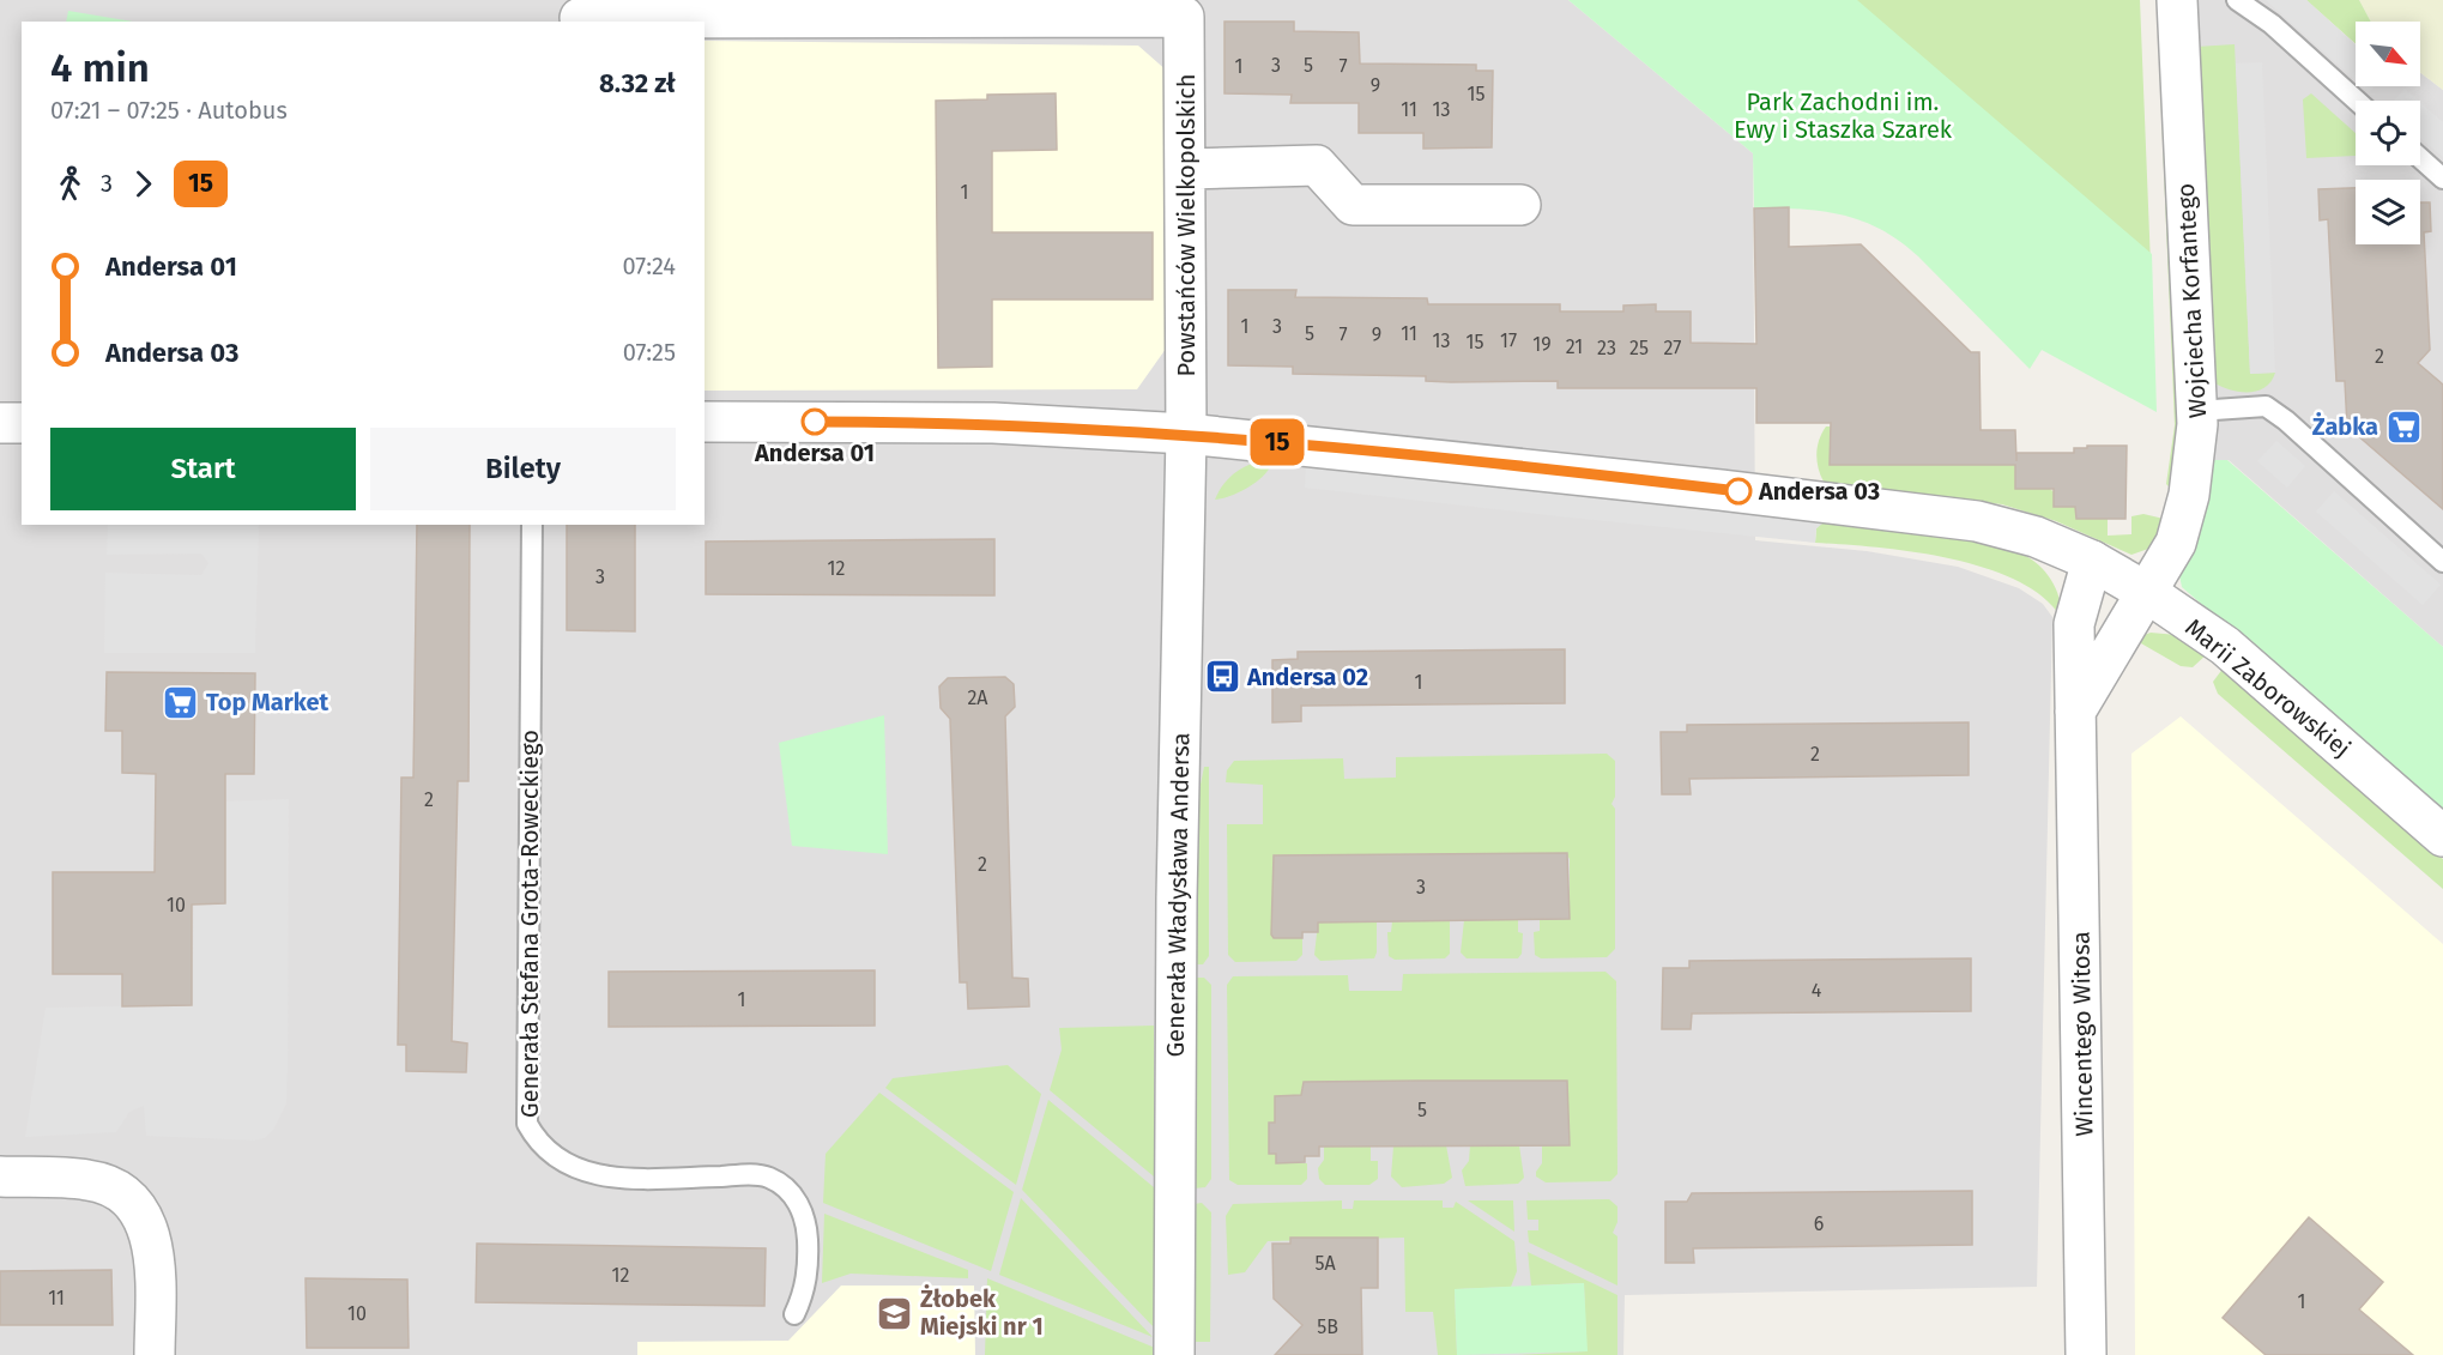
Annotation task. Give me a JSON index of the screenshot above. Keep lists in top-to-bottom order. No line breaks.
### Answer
{"streets":{"street":["Powstańców Wielkopolskich","Wojciecha Korfantego","Marii Zaborowskiej","Generała Władysława Andersa","Wincentego Witosa"],"lane":["Generała Stefana Grota-Roweckiego"]},"crossings":[["Powstańców Wielkopolskich","Marii Zaborowskiej"],["Powstańców Wielkopolskich","Generała Władysława Andersa"],["Wojciecha Korfantego","Marii Zaborowskiej"],["Marii Zaborowskiej","Generała Władysława Andersa"],["Marii Zaborowskiej","Wincentego Witosa"]],"parks":["Park Zachodni im. Ewy i Staszka Szarek"],"places":{"other":["Andersa 01","Andersa 03"],"supermarket":["Żabka","Top Market"],"bus stop":["Andersa 02"],"school or university":["Żłobek Miejski nr 1"]},"lines":["bus line 15"],"house_numbers":["3","5","1","7","9","15","11","13","1","1","3","5","11","7","9","13","17","15","19","21","23","25","27","2","12","3","1","2A","2","2","2","3","10","4","1","5","6","5A","12","11","1","10","5B"],"north":"bottom right","page":{"on_map":"15","heading":["4 min","07:21 – 07:25 · Autobus","8.32 zł"],"legs":["3","15"],"list":[{"name":"Andersa 01","value":"07:24"},{"name":"Andersa 03","value":"07:25"}],"buttons":["Start","Bilety"]}}
